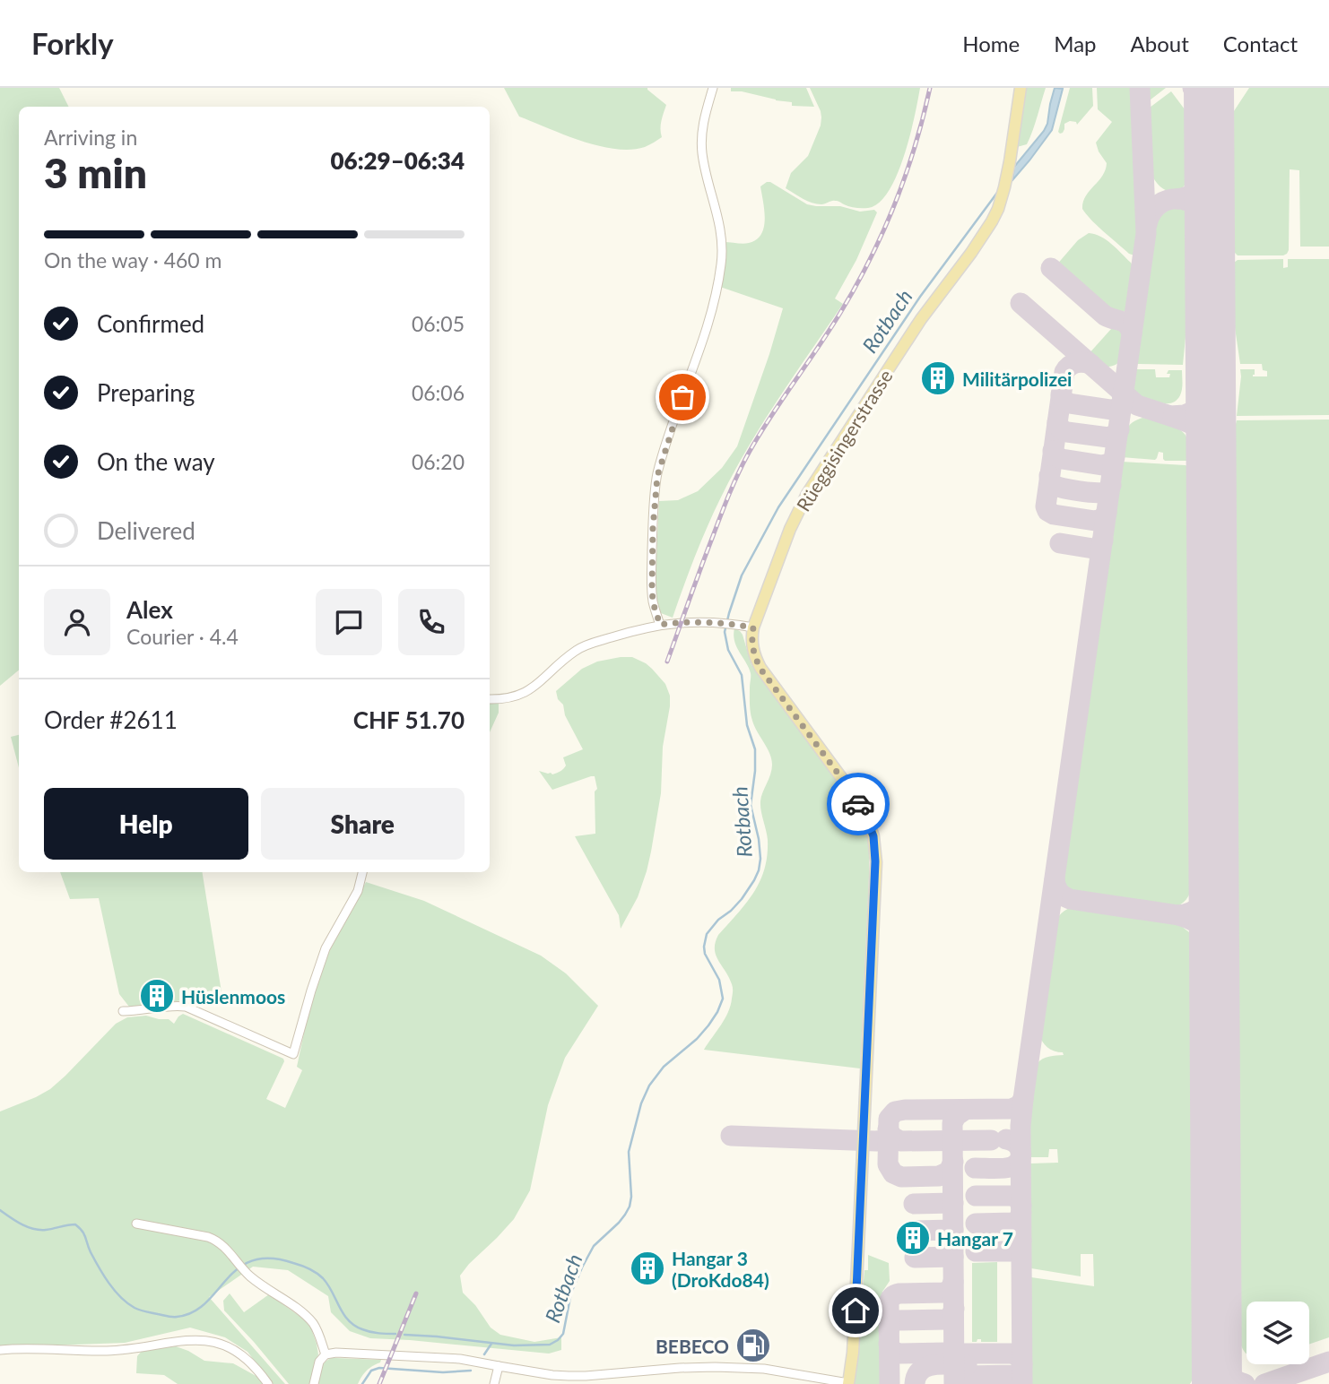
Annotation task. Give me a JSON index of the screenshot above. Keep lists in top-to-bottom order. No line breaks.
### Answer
{"streets":{"main road":["Rüeggisingerstrasse"]},"water":["Rotbach"],"places":{"building":["Militärpolizei","Hüslenmoos","Hangar 7","Hangar 3 (DroKdo84)"],"fuel station":["BEBECO"]},"page":{"header":"Forkly","nav":["Home","Map","About","Contact"],"heading":["3 min","Arriving in","06:29–06:34"],"panel":["Alex","Courier · 4.4","Order #2611","CHF 51.70"],"bar":"On the way · 460 m","list":[["Confirmed","06:05"],["Preparing","06:06"],["On the way","06:20"],"Delivered"],"buttons":["Help","Share"]}}
